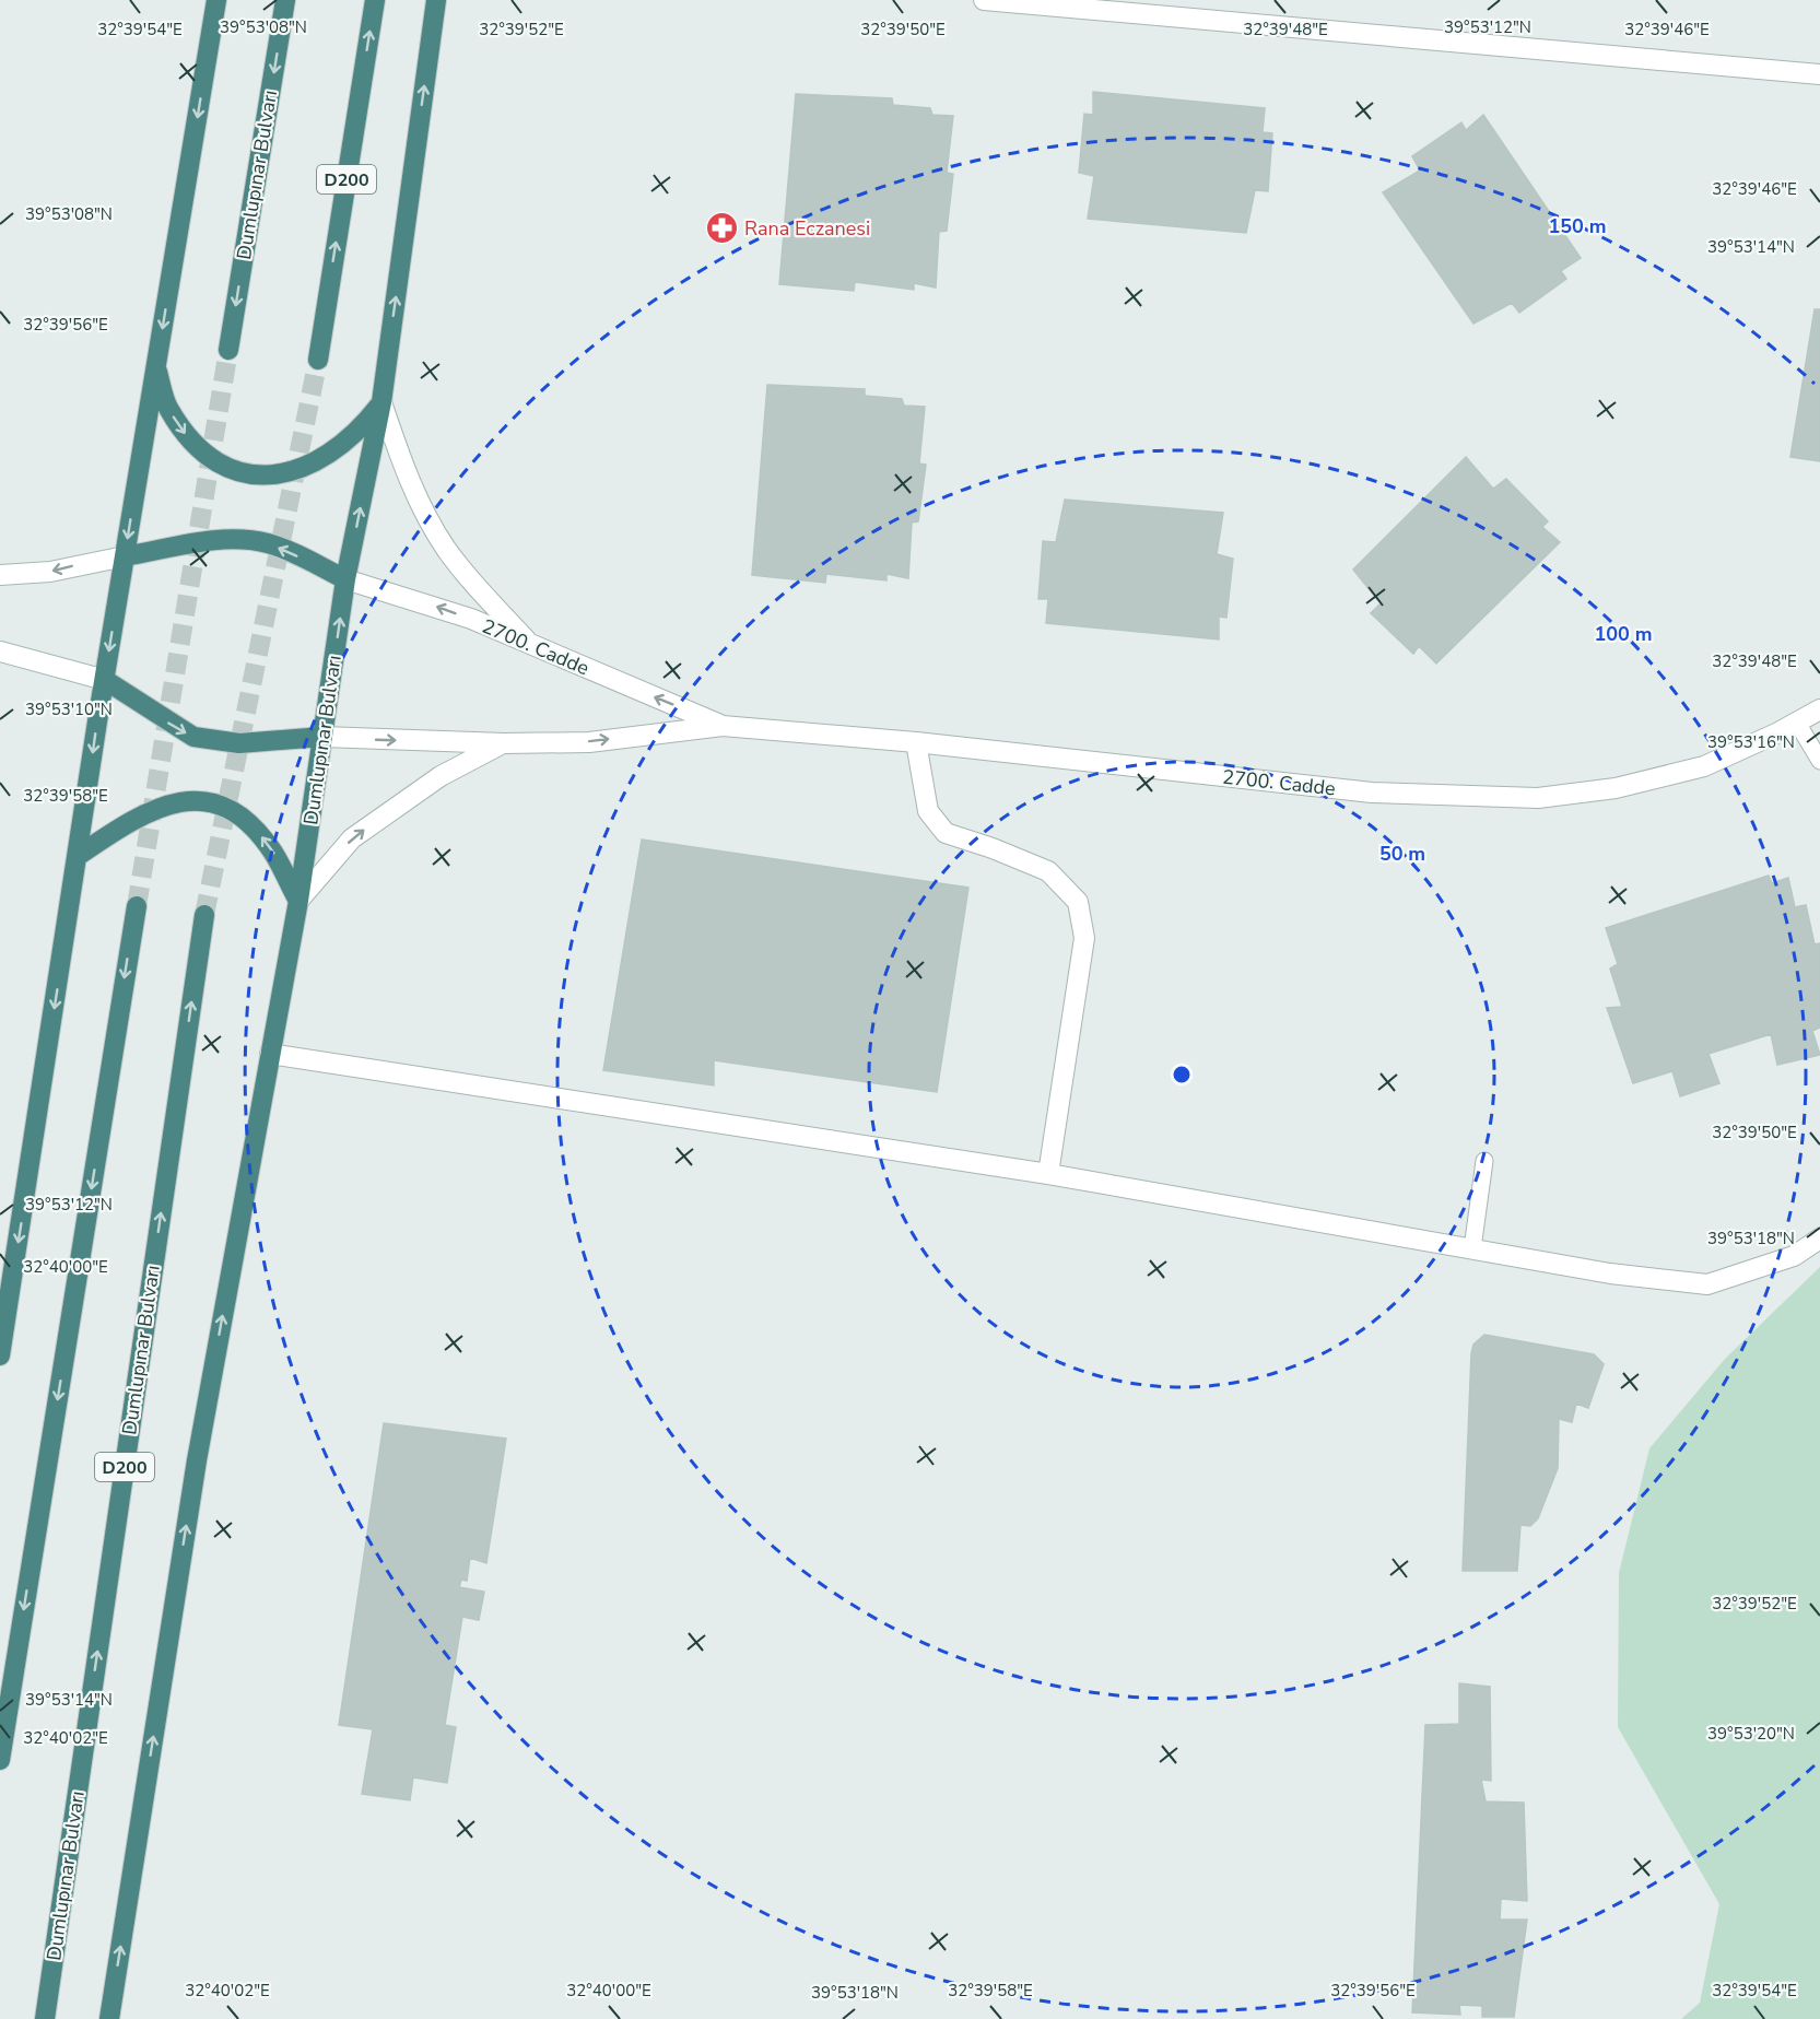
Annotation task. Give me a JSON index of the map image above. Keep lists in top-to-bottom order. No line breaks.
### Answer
{"streets":{"highway":["Dumlupınar Bulvarı","D200"],"street":["2700. Cadde"]},"crossings":[["Dumlupınar Bulvarı","2700. Cadde"]],"places":{"pharmacy":["Rana Eczanesi"]},"coordinates":["39°53'08\"N","39°53'12\"N","32°39'48\"E","32°39'46\"E","32°39'54\"E","32°39'52\"E","32°39'50\"E","39°53'14\"N","32°39'56\"E","39°53'10\"N","39°53'16\"N","32°39'58\"E","39°53'18\"N","32°40'00\"E","39°53'20\"N","32°40'02\"E"],"rings":["150 m","100 m","50 m"]}
